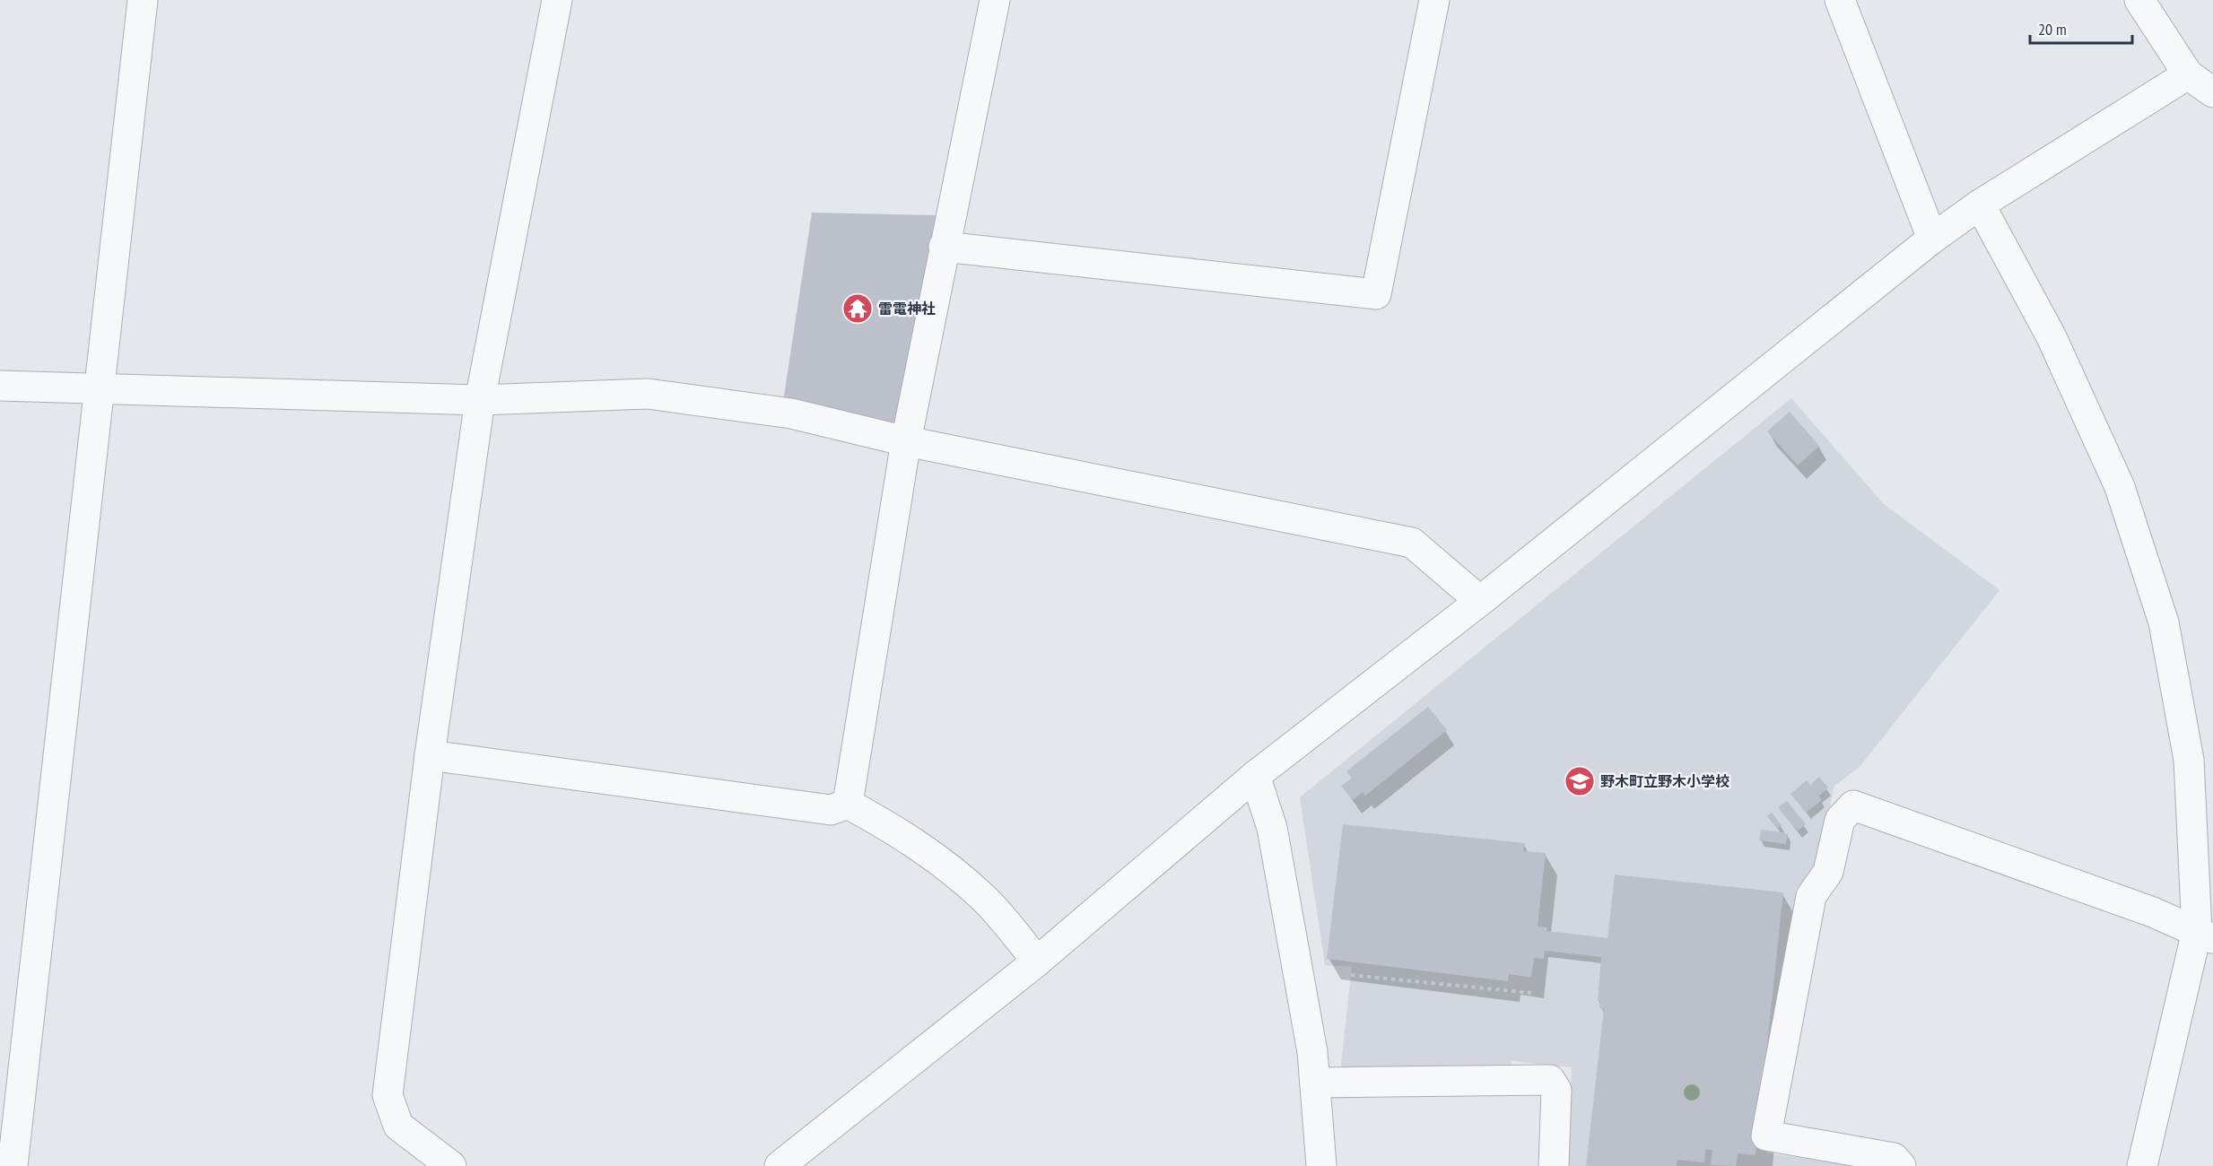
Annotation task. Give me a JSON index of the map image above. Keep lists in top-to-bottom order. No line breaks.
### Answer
{"places":{"temple":["雷電神社"],"school or university":["野木町立野木小学校"]},"scale_bar":"20 m"}
